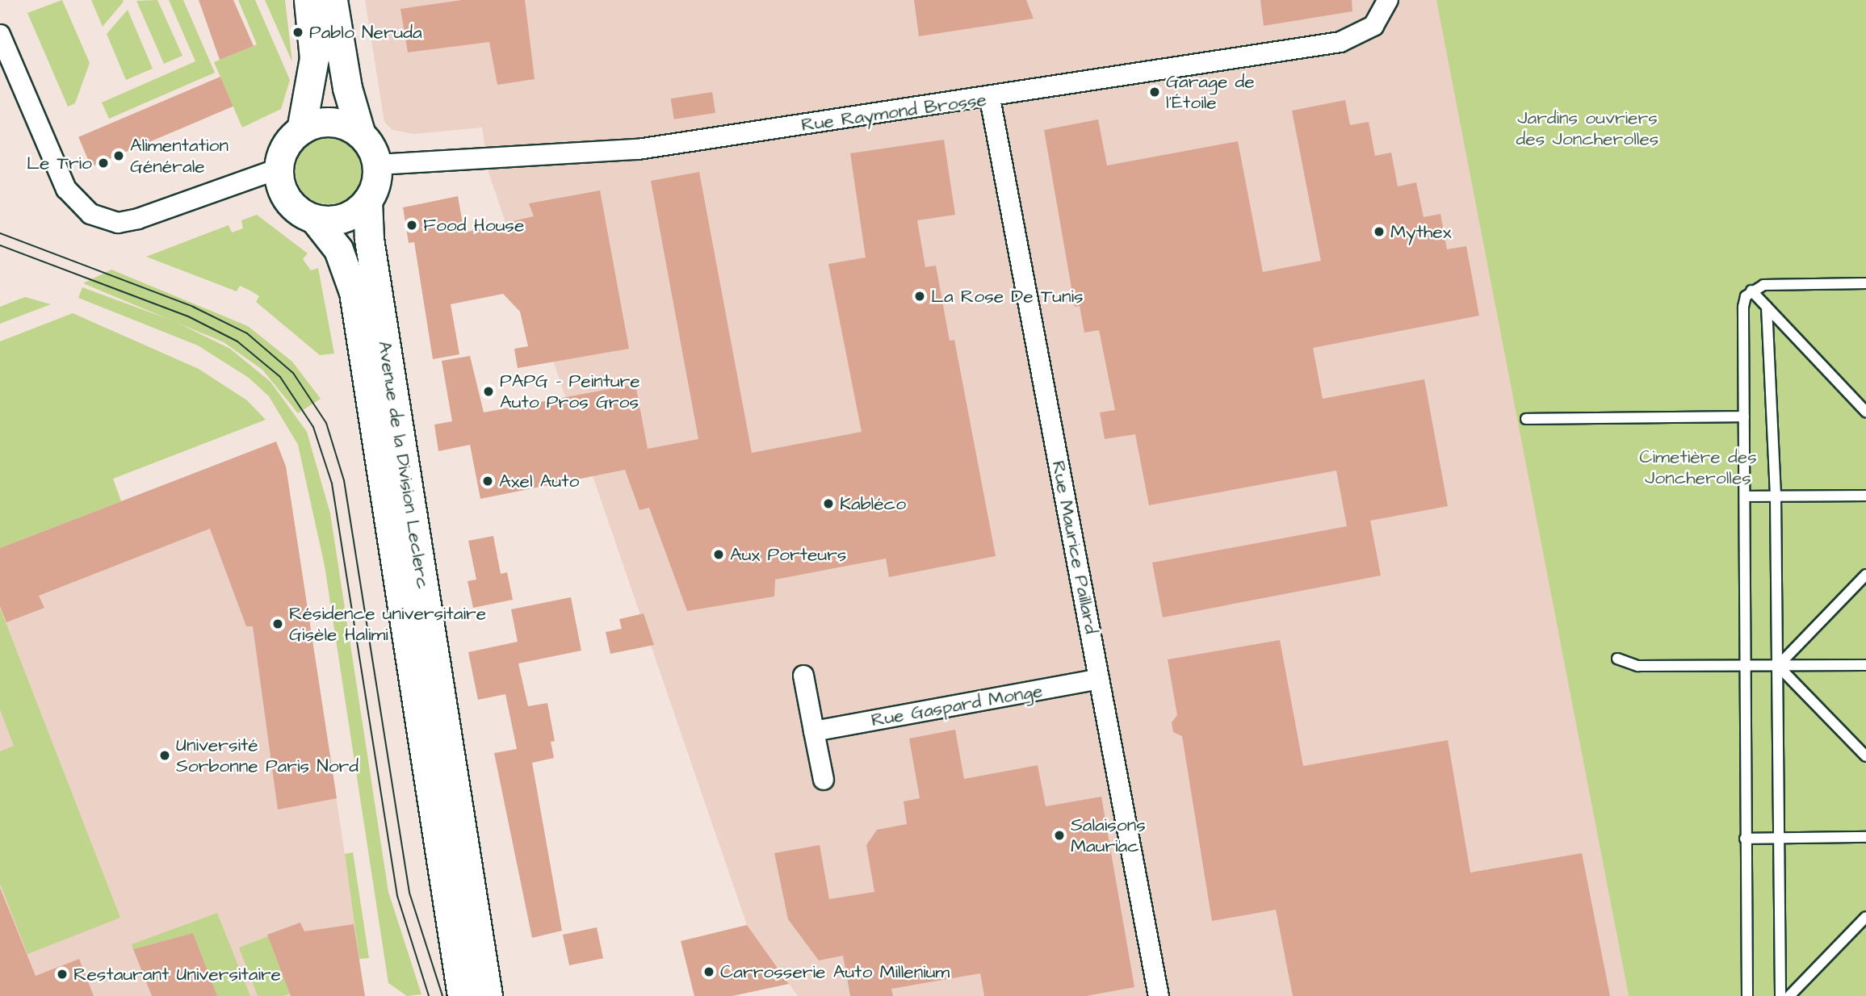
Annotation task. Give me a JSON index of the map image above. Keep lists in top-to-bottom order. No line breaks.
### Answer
{"streets":{"street":["Rue Raymond Brosse","Avenue de la Division Leclerc","Rue Maurice Paillard","Rue Gaspard Monge"]},"crossings":[["Rue Raymond Brosse","Avenue de la Division Leclerc"],["Rue Raymond Brosse","Rue Maurice Paillard"],["Rue Maurice Paillard","Rue Gaspard Monge"]],"parks":["Jardins ouvriers des Joncherolles","Cimetière des Joncherolles"],"places":["Pablo Neruda","Garage de l'Étoile","Alimentation Générale","Le Trio","Food House","Mythex","La Rose De Tunis","PAPG - Peinture Auto Pros Gros","Axel Auto","Kabléco","Aux Porteurs","Résidence universitaire Gisèle Halimi","Université Sorbonne Paris Nord","Salaisons Mauriac","Carrosserie Auto Millenium","Restaurant Universitaire"]}
